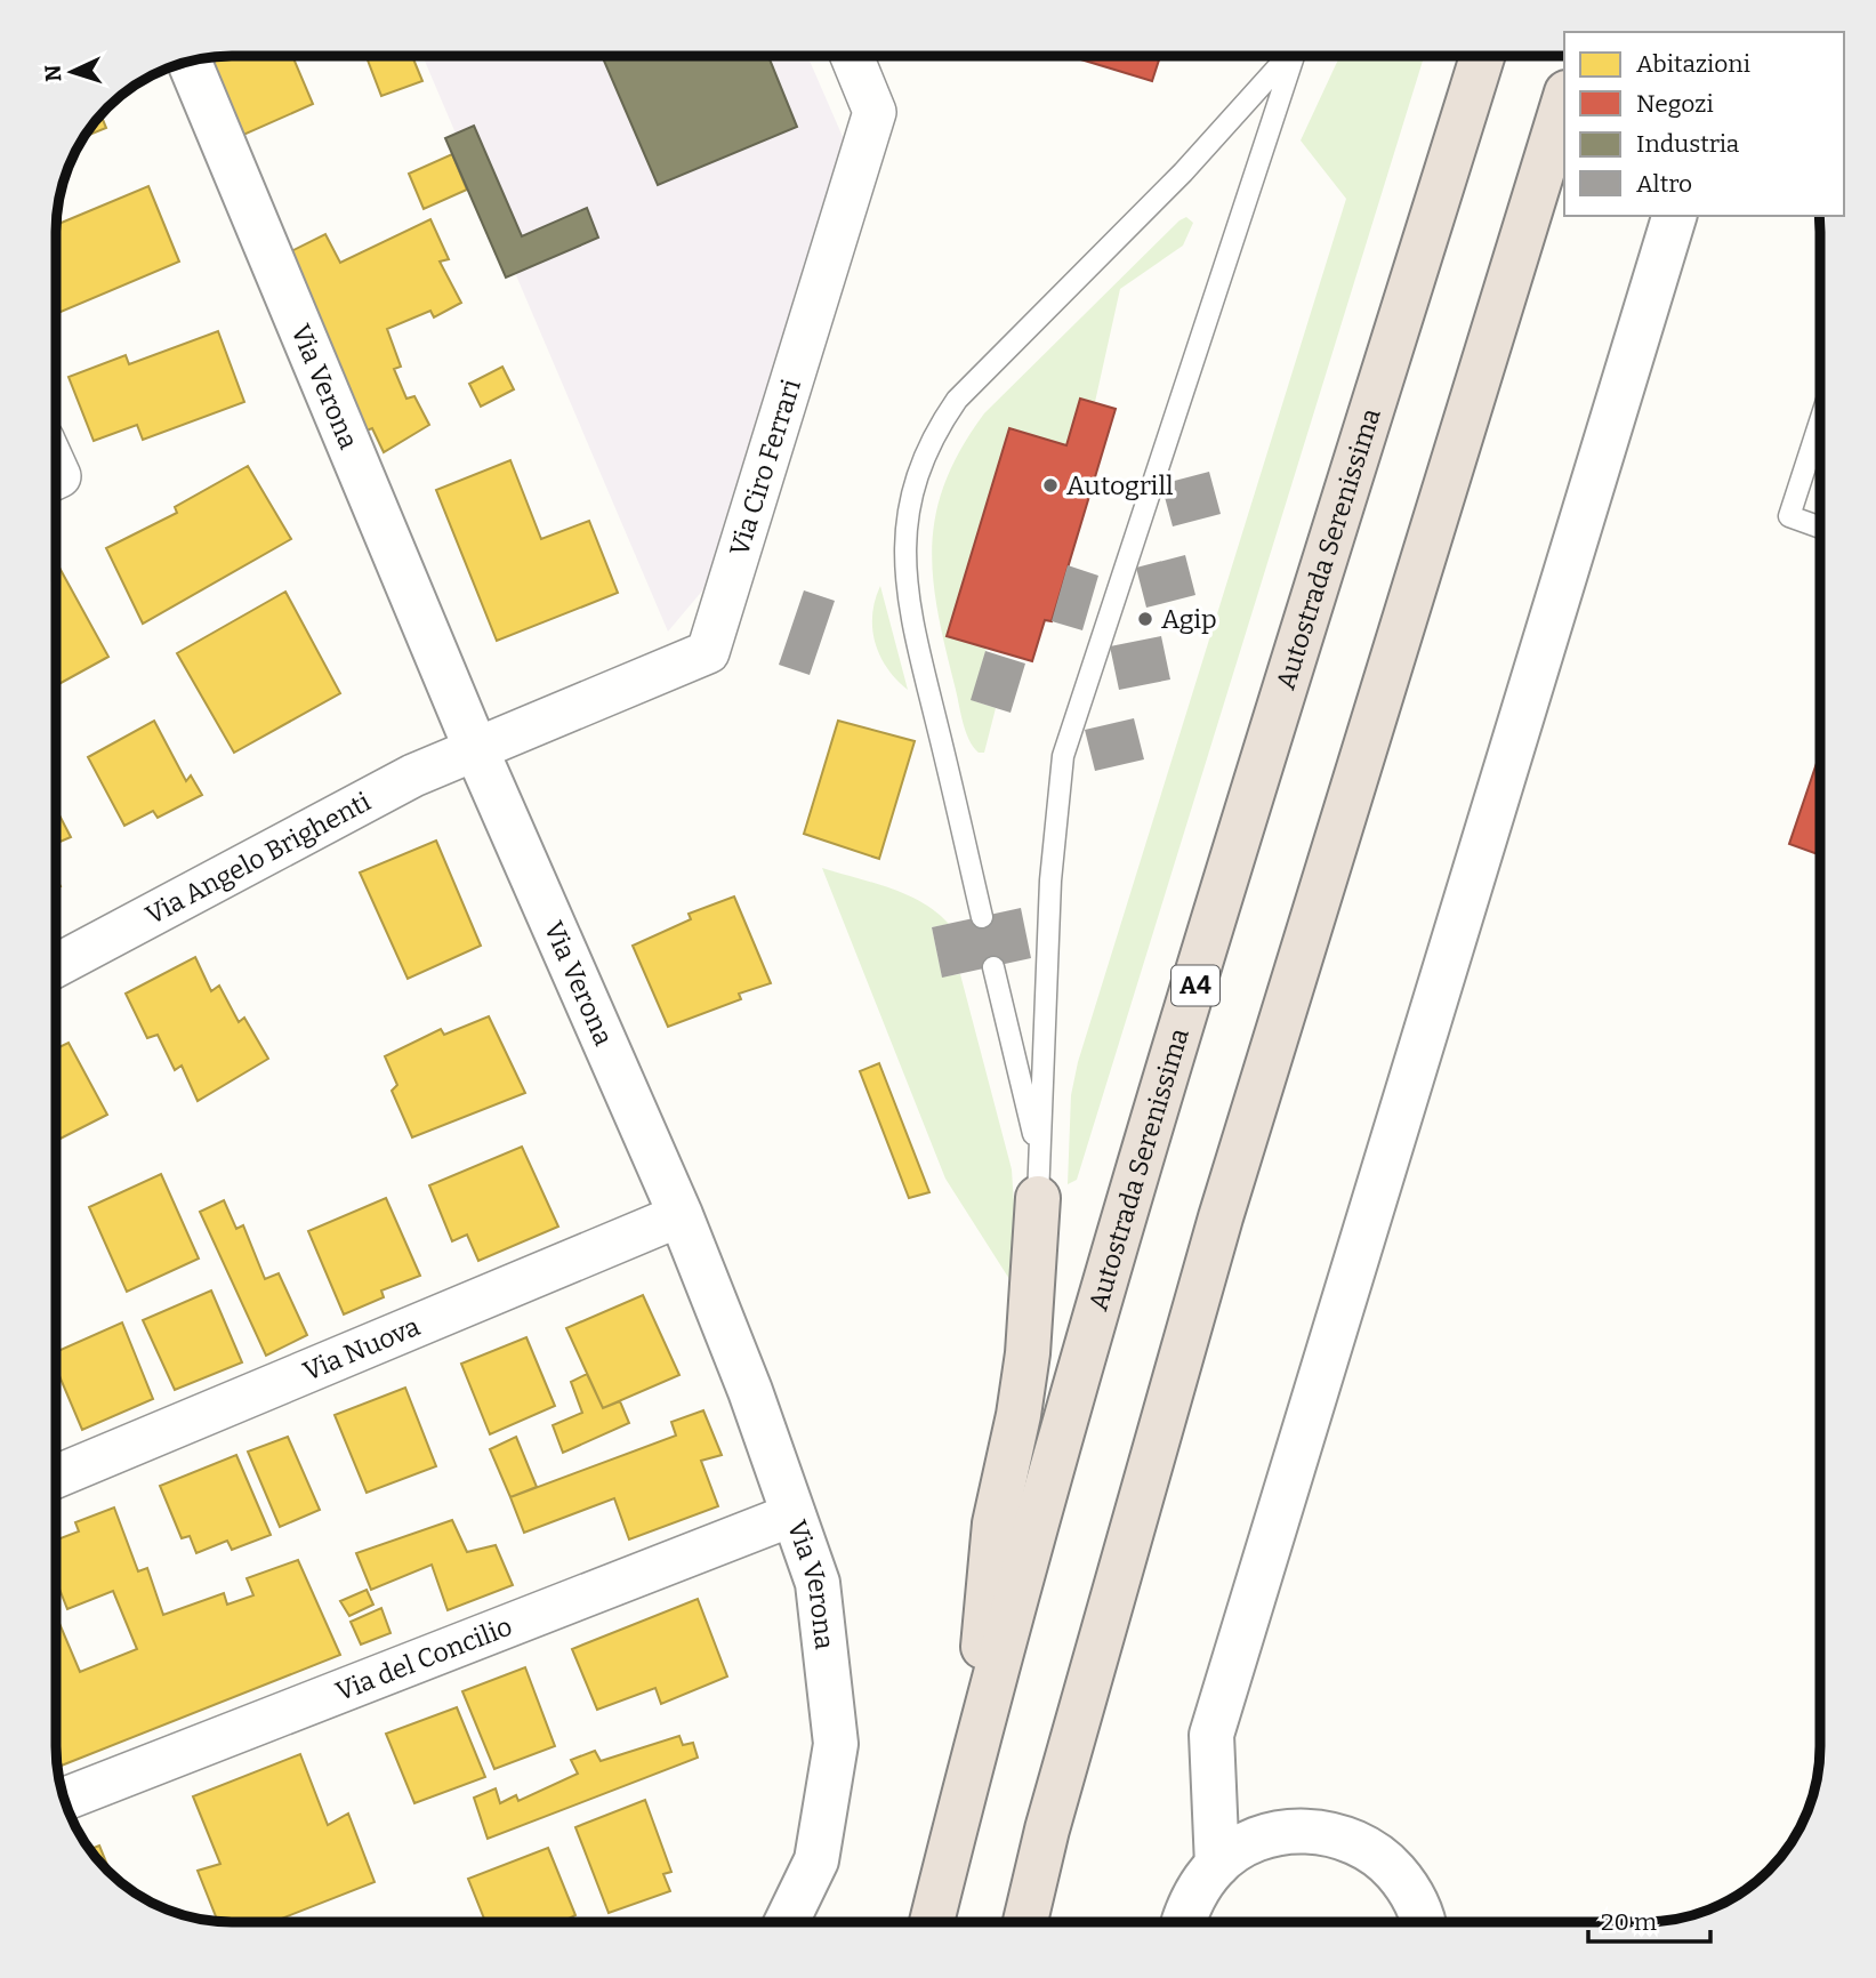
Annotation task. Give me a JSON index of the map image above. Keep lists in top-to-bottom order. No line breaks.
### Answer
{"streets":{"highway":["Autostrada Serenissima","A4"],"street":["Via Verona","Via Ciro Ferrari","Via Angelo Brighenti","Via Nuova","Via del Concilio"]},"crossings":[["Via Verona","Via Ciro Ferrari"],["Via Verona","Via Angelo Brighenti"],["Via Verona","Via Nuova"],["Via Verona","Via del Concilio"],["Via Ciro Ferrari","Via Angelo Brighenti"]],"places":["Autogrill","Agip"],"legend":["Abitazioni","Negozi","Industria","Altro"],"scale_bar":"20 m","north":"left"}
